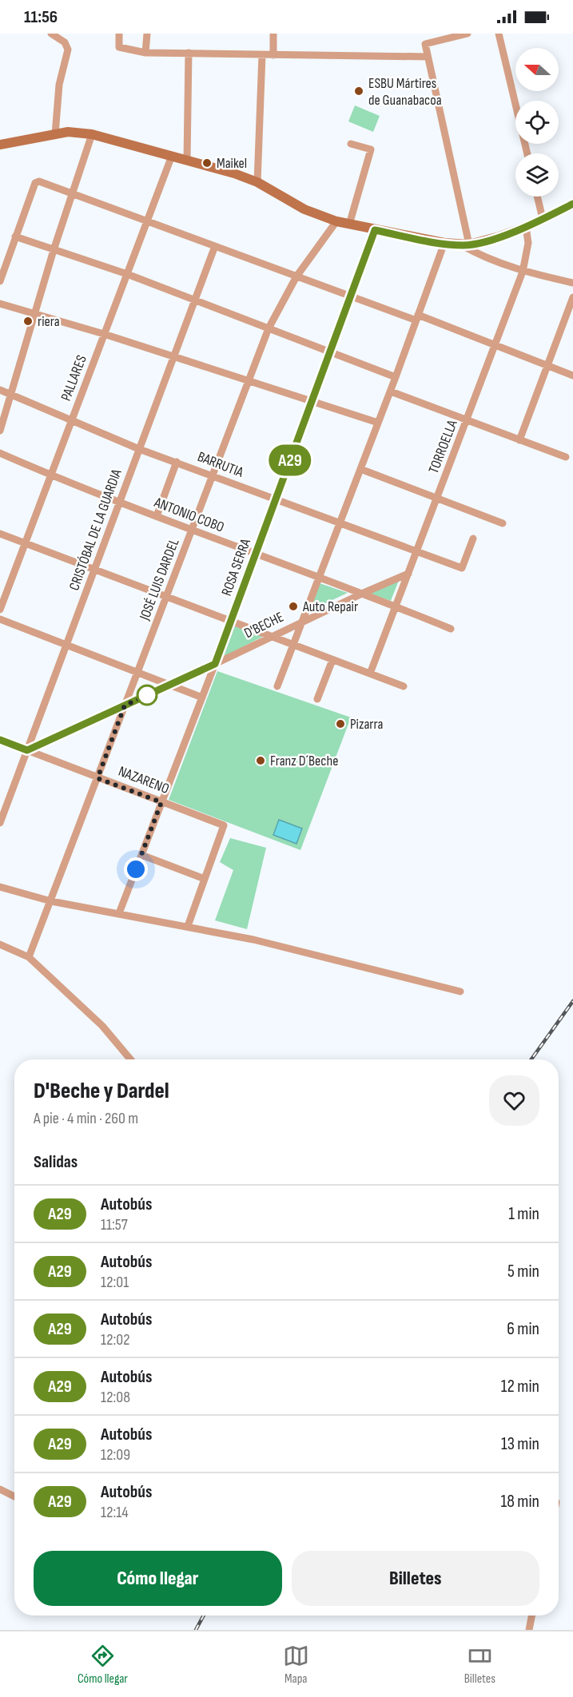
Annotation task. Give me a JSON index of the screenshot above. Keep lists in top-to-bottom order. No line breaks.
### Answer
{"streets":{"street":["PALLARES","TORROELLA","BARRUTIA","ANTONIO COBO","CRISTÓBAL DE LA GUARDIA","ROSA SERRA","JOSÉ LUIS DARDEL","D'BECHE","NAZARENO"]},"crossings":[["PALLARES","BARRUTIA"],["PALLARES","ANTONIO COBO"],["TORROELLA","BARRUTIA"],["TORROELLA","ANTONIO COBO"],["TORROELLA","D'BECHE"],["BARRUTIA","CRISTÓBAL DE LA GUARDIA"],["BARRUTIA","ROSA SERRA"],["BARRUTIA","JOSÉ LUIS DARDEL"],["ANTONIO COBO","CRISTÓBAL DE LA GUARDIA"],["ANTONIO COBO","ROSA SERRA"],["ANTONIO COBO","JOSÉ LUIS DARDEL"],["ANTONIO COBO","D'BECHE"],["CRISTÓBAL DE LA GUARDIA","D'BECHE"],["CRISTÓBAL DE LA GUARDIA","NAZARENO"],["ROSA SERRA","D'BECHE"],["ROSA SERRA","NAZARENO"],["JOSÉ LUIS DARDEL","D'BECHE"],["JOSÉ LUIS DARDEL","NAZARENO"],["D'BECHE","NAZARENO"]],"places":["ESBU Mártires de Guanabacoa","Maikel","riera","Auto Repair","Pizarra","Franz D´Beche"],"lines":["bus line A29"],"north":"left","page":{"status":"11:56","on_map":"A29","heading":[["D'Beche y Dardel","A pie · 4 min · 260 m"],"Salidas"],"list":[{"mark":"A29","name":"Autobús","note":"11:57","value":"1 min"},{"mark":"A29","name":"Autobús","note":"12:01","value":"5 min"},{"mark":"A29","name":"Autobús","note":"12:02","value":"6 min"},{"mark":"A29","name":"Autobús","note":"12:08","value":"12 min"},{"mark":"A29","name":"Autobús","note":"12:09","value":"13 min"},{"mark":"A29","name":"Autobús","note":"12:14","value":"18 min"}],"buttons":["Cómo llegar","Billetes"],"tabs":["Cómo llegar","Mapa","Billetes"]}}
